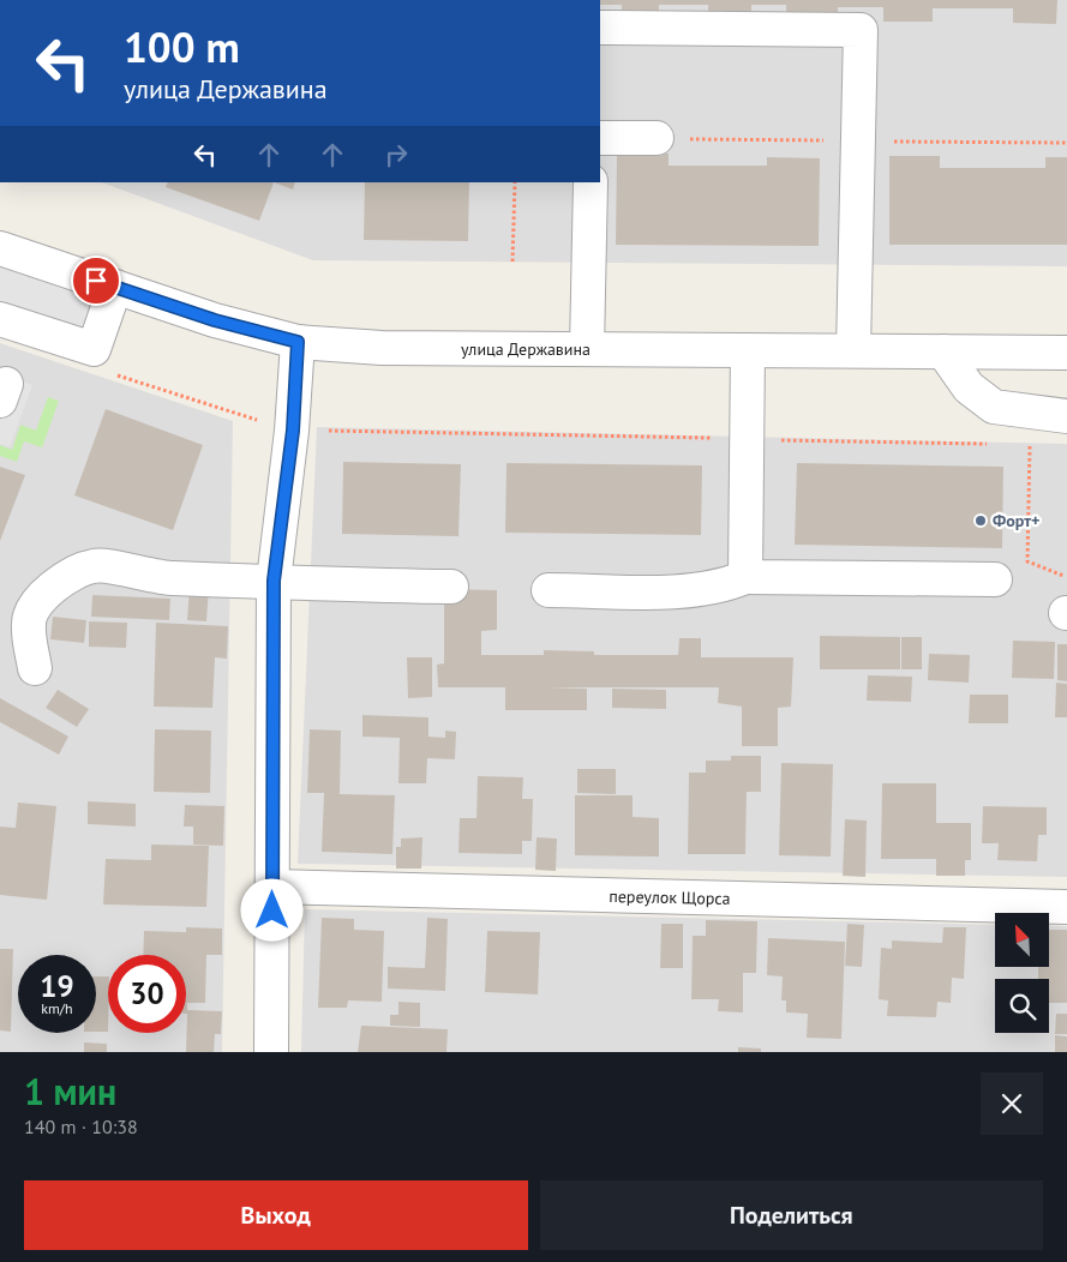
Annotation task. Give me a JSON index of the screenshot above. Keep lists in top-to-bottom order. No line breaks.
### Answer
{"streets":{"street":["улица Державина","переулок Щорса"]},"places":["Форт+"],"north":"top left","page":{"turn":["100 m","улица Державина"],"speed":"19 km/h","limit":"30","heading":["1 мин","140 m · 10:38"],"buttons":["Выход","Поделиться"]}}
